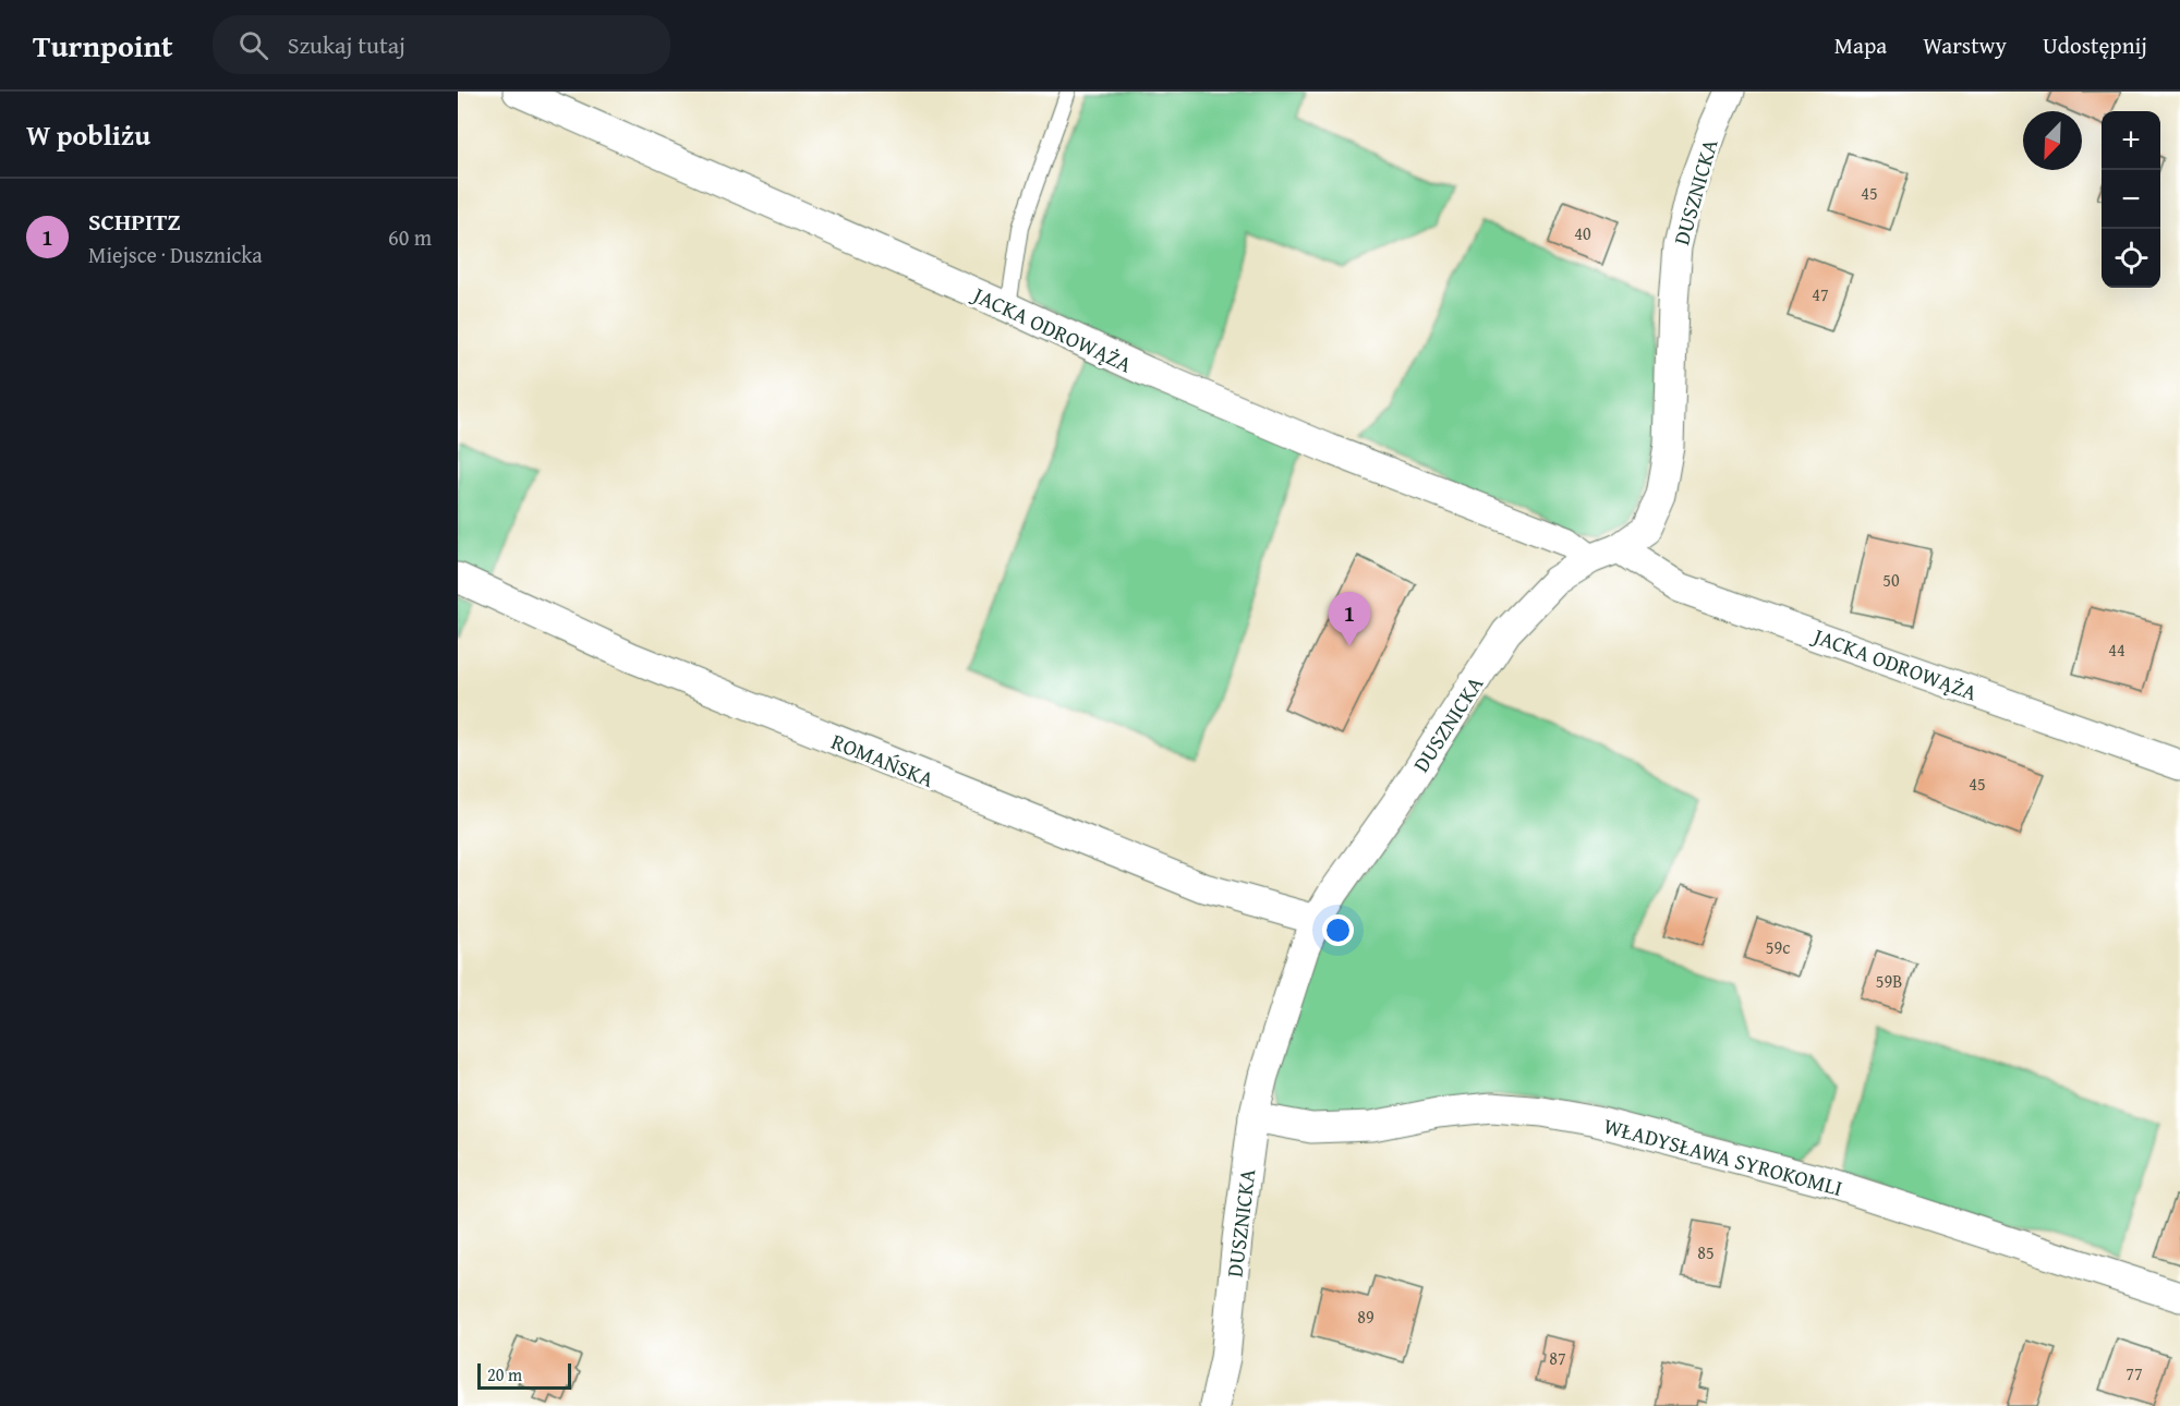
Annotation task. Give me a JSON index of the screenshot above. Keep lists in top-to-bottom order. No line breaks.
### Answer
{"streets":{"street":["DUSZNICKA","JACKA ODROWĄŻA","ROMAŃSKA","WŁADYSŁAWA SYROKOMLI"]},"crossings":[["DUSZNICKA","JACKA ODROWĄŻA"],["DUSZNICKA","ROMAŃSKA"],["DUSZNICKA","WŁADYSŁAWA SYROKOMLI"]],"house_numbers":["45","40","47","50","44","45","59c","59B","85","89","87","77"],"scale_bar":"20 m","north":"bottom left","page":{"header":"Turnpoint","search":"Szukaj tutaj","nav":["Mapa","Warstwy","Udostępnij"],"heading":"W pobliżu","map_buttons":["+","−"],"list":[{"mark":"1","name":"SCHPITZ","note":"Miejsce · Dusznicka","value":"60 m"}],"pins":"1","scale":"20 m"}}
